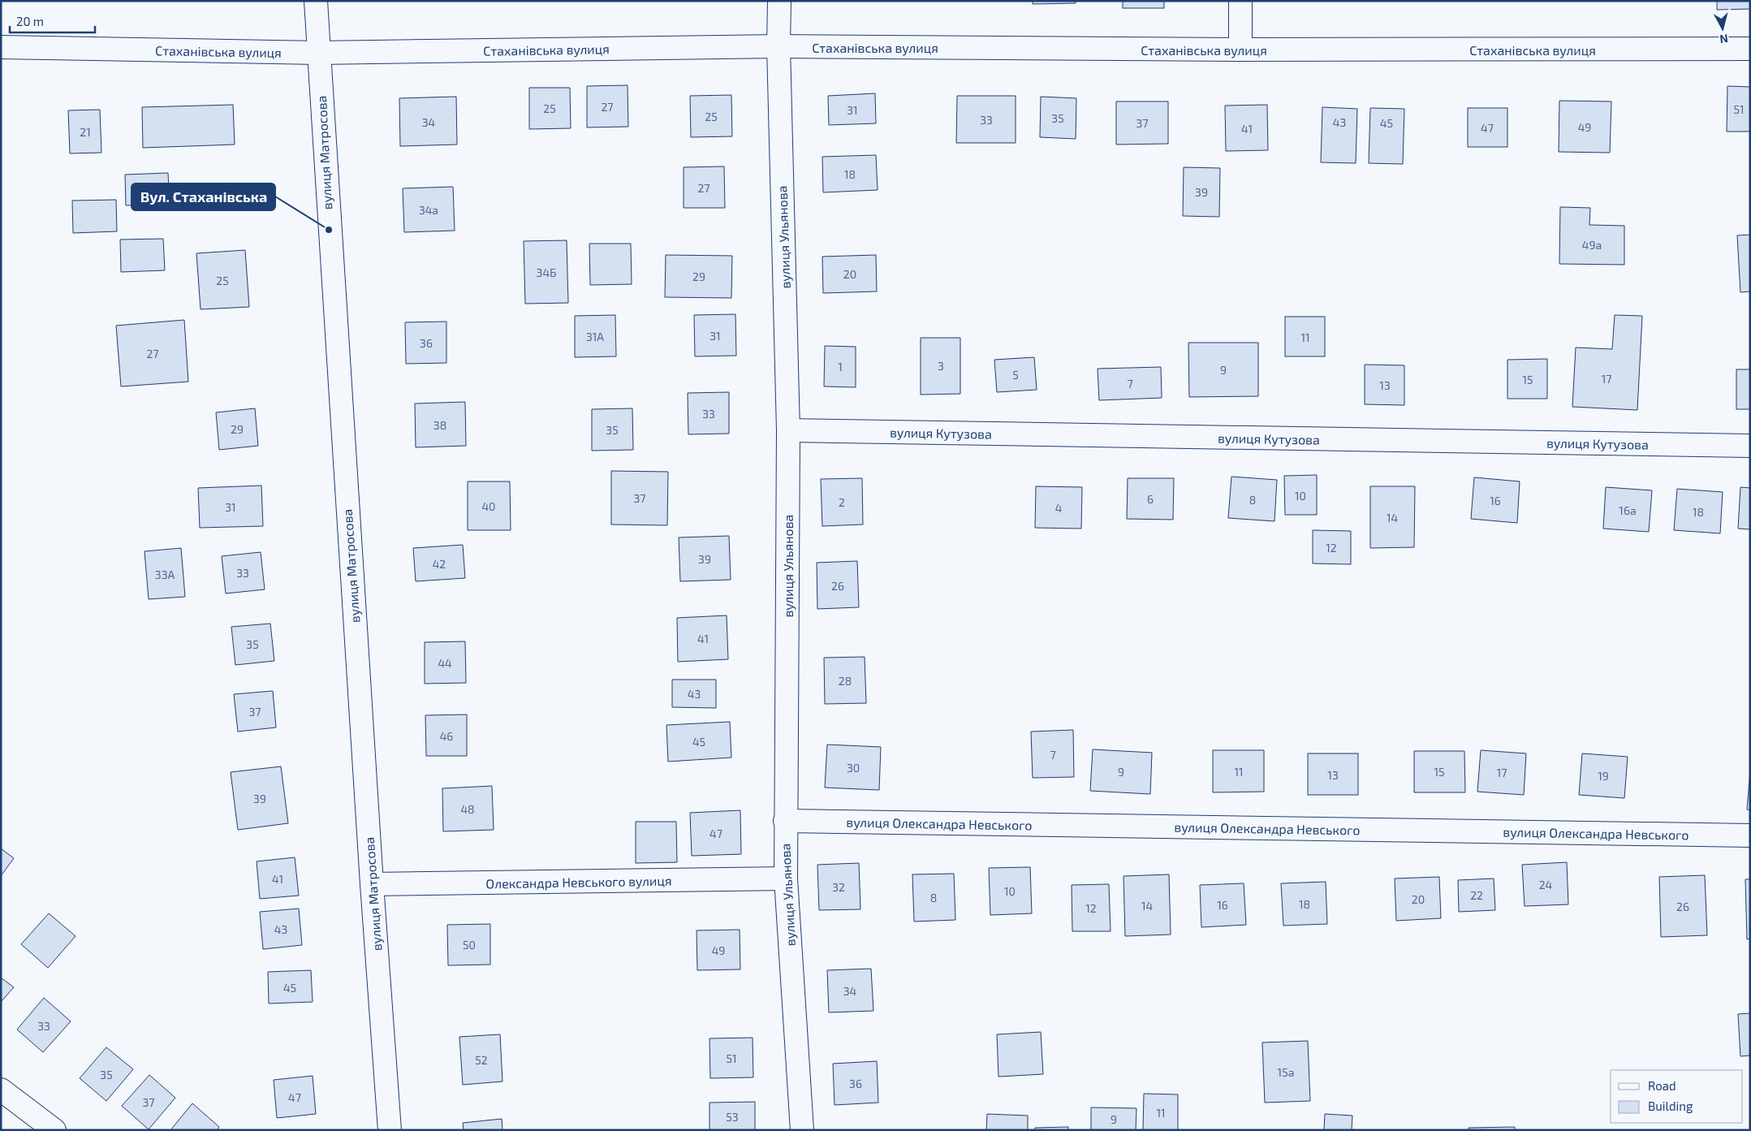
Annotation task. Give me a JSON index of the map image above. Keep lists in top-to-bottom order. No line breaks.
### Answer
{"streets":{"street":["Стаханівська вулиця","вулиця Матросова","вулиця Ульянова","вулиця Кутузова","вулиця Олександра Невського","Олександра Невського вулиця"]},"crossings":[["Стаханівська вулиця","вулиця Матросова"],["Стаханівська вулиця","вулиця Ульянова"],["вулиця Матросова","Олександра Невського вулиця"],["вулиця Ульянова","вулиця Кутузова"],["вулиця Ульянова","вулиця Олександра Невського"],["вулиця Ульянова","Олександра Невського вулиця"]],"places":["Вул. Стаханівська"],"house_numbers":["27","25","51","31","25","35","33","34","43","37","45","49","47","41","21","18","27","39","34а","49а","34Б","20","29","25","31","31А","11","36","27","3","1","9","5","17","15","7","13","33","38","29","35","10","37","6","8","16","2","40","31","4","16а","18","14","12","39","42","33","33А","26","41","35","44","28","43","37","46","45","7","30","9","11","15","17","13","19","39","48","47","41","24","32","10","22","8","20","18","16","14","26","12","43","50","49","45","34","33","51","52","15а","35","36","47","37","11","53","9"],"legend":["Road","Building"],"scale_bar":"20 m","north":"bottom"}
